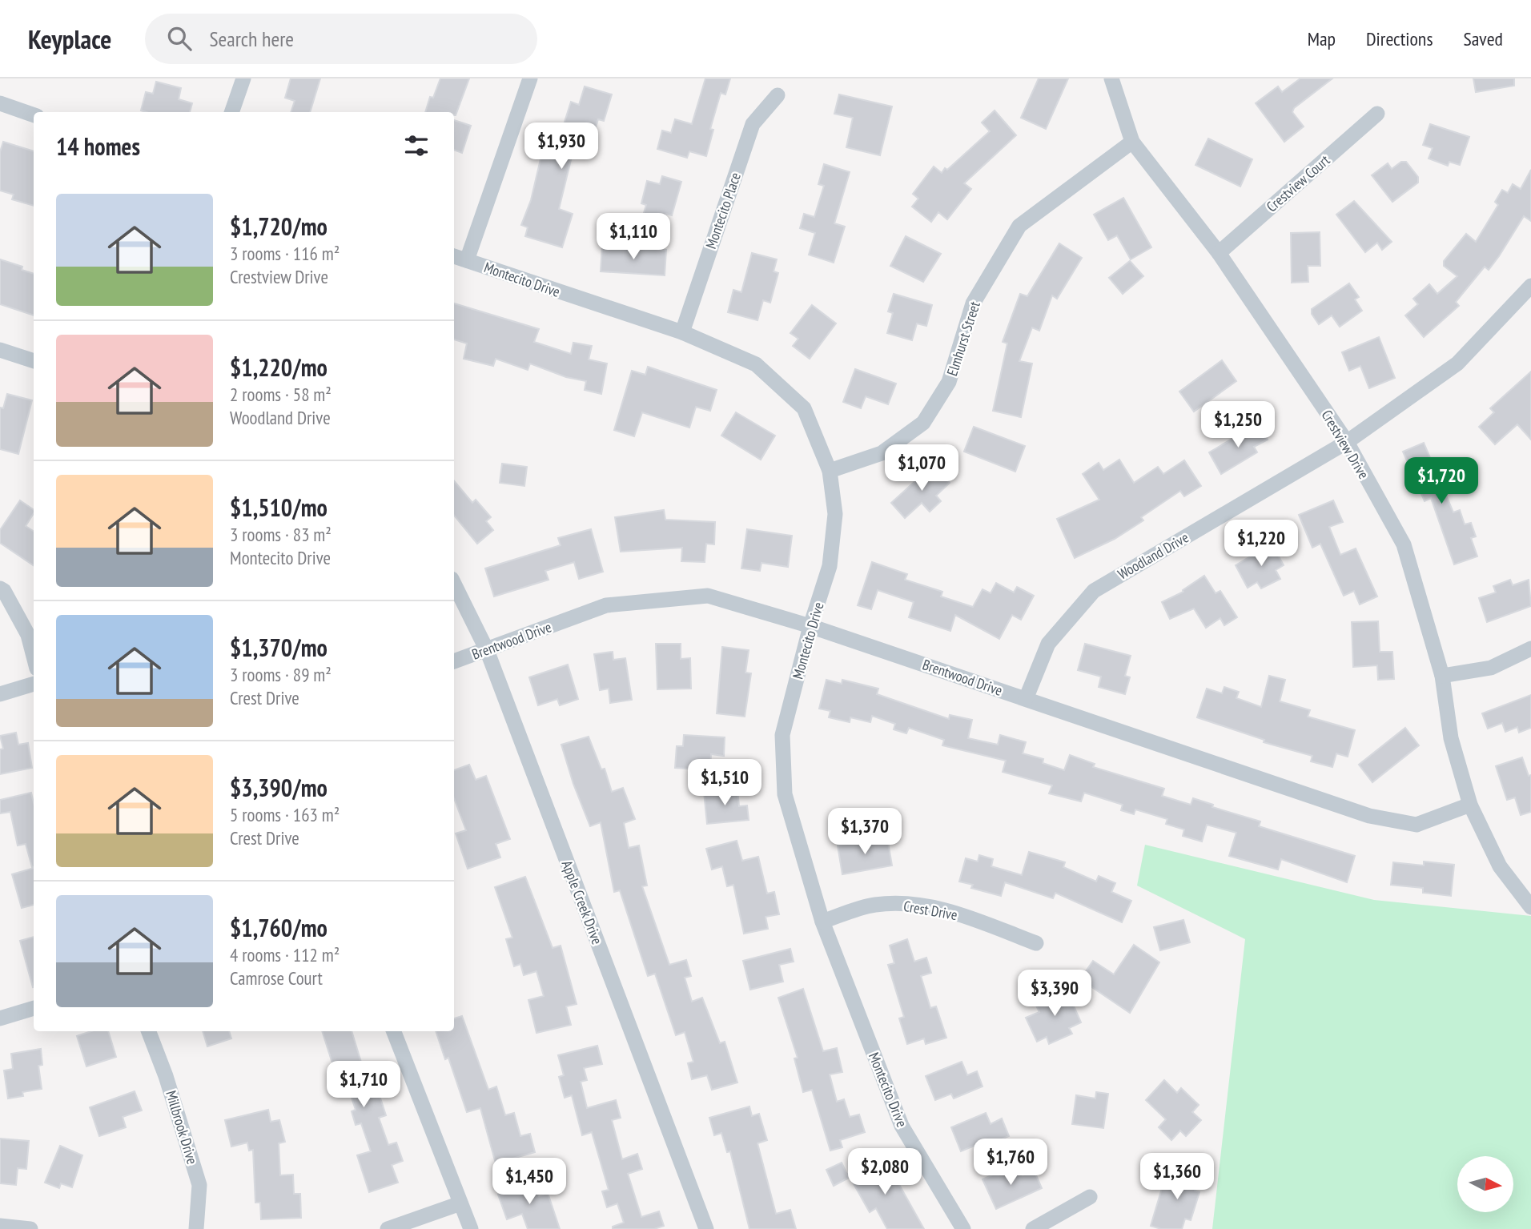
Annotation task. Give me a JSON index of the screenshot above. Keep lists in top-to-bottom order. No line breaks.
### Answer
{"streets":{"street":["Crestview Court","Montecito Place","Montecito Drive","Elmhurst Street","Crestview Drive","Woodland Drive","Brentwood Drive","Apple Creek Drive","Crest Drive","Millbrook Drive"]},"crossings":[["Crestview Court","Crestview Drive"],["Montecito Place","Montecito Drive"],["Montecito Drive","Elmhurst Street"],["Montecito Drive","Brentwood Drive"],["Montecito Drive","Crest Drive"],["Elmhurst Street","Crestview Drive"],["Crestview Drive","Woodland Drive"],["Crestview Drive","Brentwood Drive"],["Woodland Drive","Brentwood Drive"],["Brentwood Drive","Apple Creek Drive"]],"north":"right","page":{"header":"Keyplace","search":"Search here","nav":["Map","Directions","Saved"],"heading":"14 homes","price":["$1,930","$1,110","$1,250","$1,070","$1,720","$1,220","$1,510","$1,370","$3,390","$1,710","$1,760","$2,080","$1,360","$1,450"],"list":[{"name":"$1,720/mo","note":"3 rooms · 116 m² · Crestview Drive"},{"name":"$1,220/mo","note":"2 rooms · 58 m² · Woodland Drive"},{"name":"$1,510/mo","note":"3 rooms · 83 m² · Montecito Drive"},{"name":"$1,370/mo","note":"3 rooms · 89 m² · Crest Drive"},{"name":"$3,390/mo","note":"5 rooms · 163 m² · Crest Drive"},{"name":"$1,760/mo","note":"4 rooms · 112 m² · Camrose Court"}]}}
